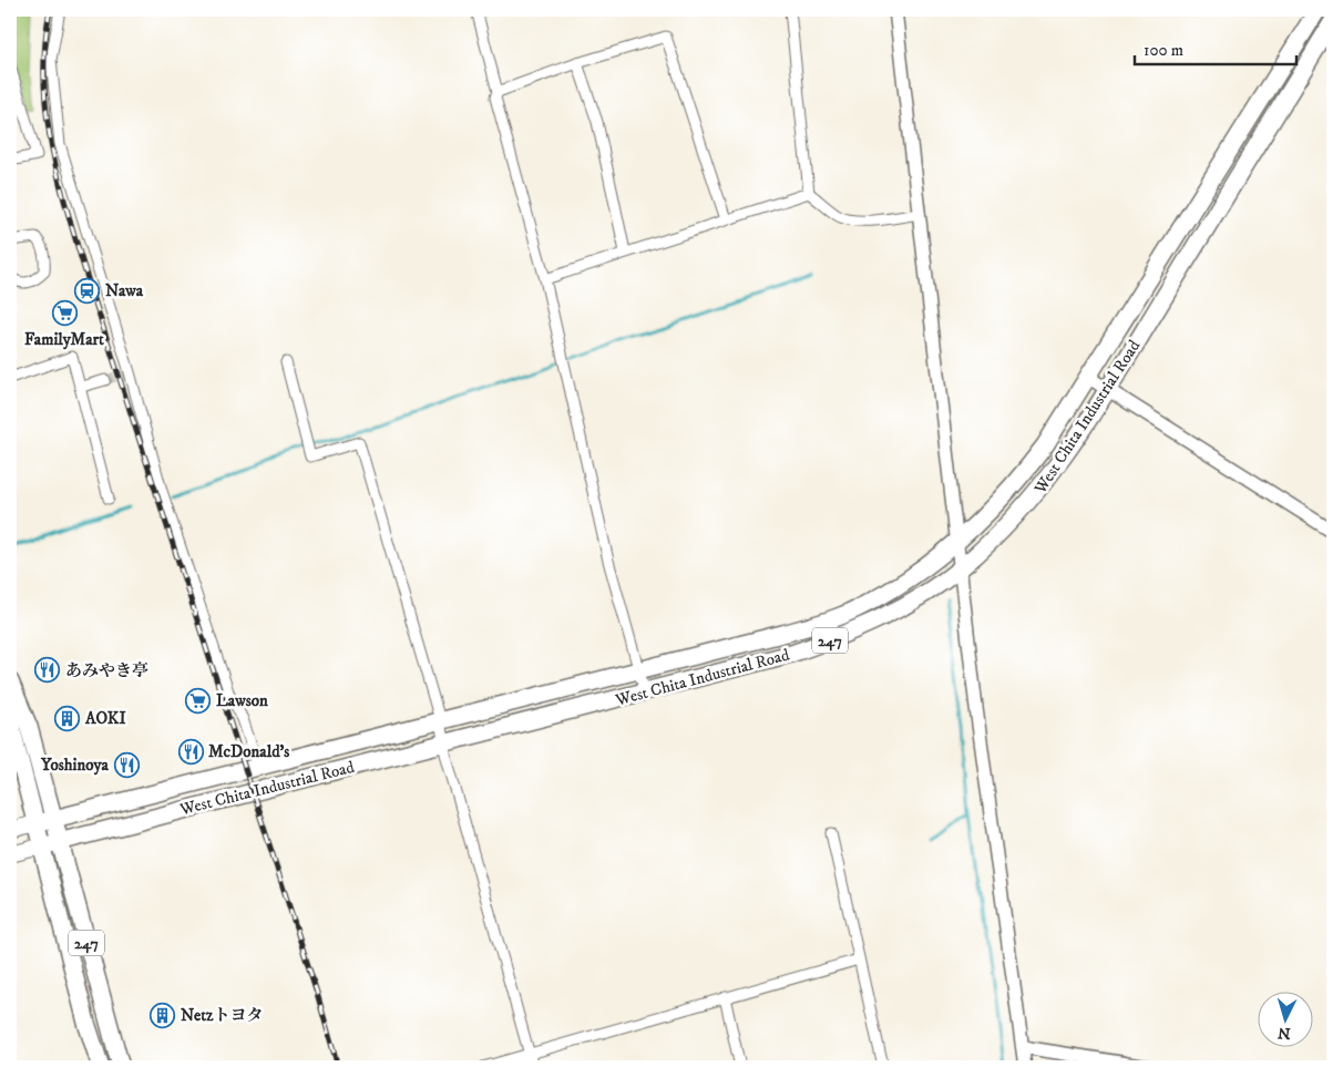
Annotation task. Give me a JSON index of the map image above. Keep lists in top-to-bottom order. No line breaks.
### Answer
{"streets":{"highway":["West Chita Industrial Road","247"]},"crossings":[["West Chita Industrial Road","247"]],"places":{"station":["Nawa"],"supermarket":["FamilyMart","Lawson"],"restaurant":["あみやき亭","McDonald's","Yoshinoya"],"building":["AOKI","Netzトヨタ"]},"scale_bar":"100 m","north":"bottom"}
